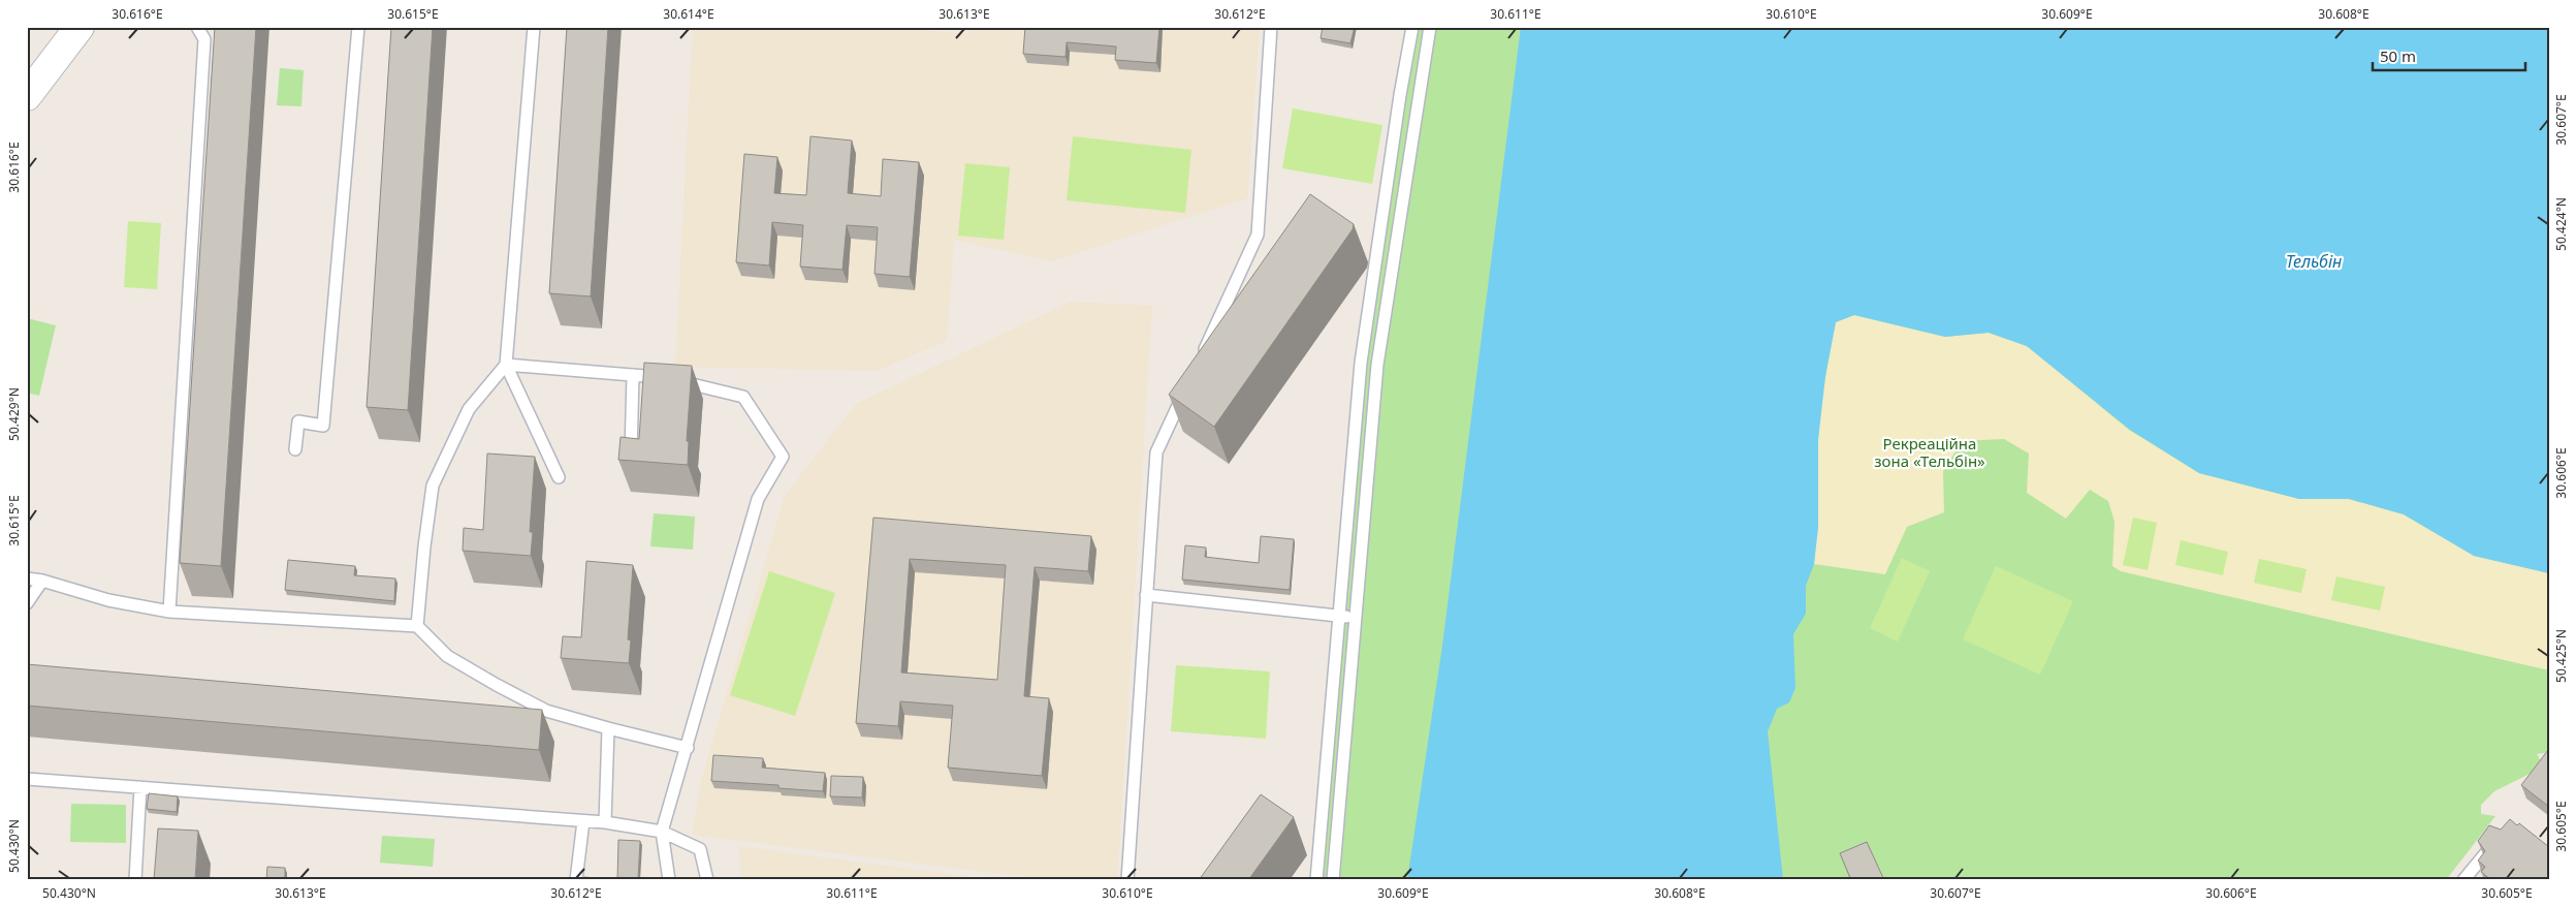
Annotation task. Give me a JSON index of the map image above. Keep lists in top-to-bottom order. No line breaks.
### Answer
{"water":["Тельбін"],"parks":["Рекреаційна зона «Тельбін»"],"scale_bar":"50 m","coordinates":["30.616°E","30.615°E","30.614°E","30.613°E","30.612°E","30.611°E","30.610°E","30.609°E","30.608°E","30.607°E","50.424°N","50.429°N","30.606°E","50.425°N","30.605°E","50.430°N"]}
